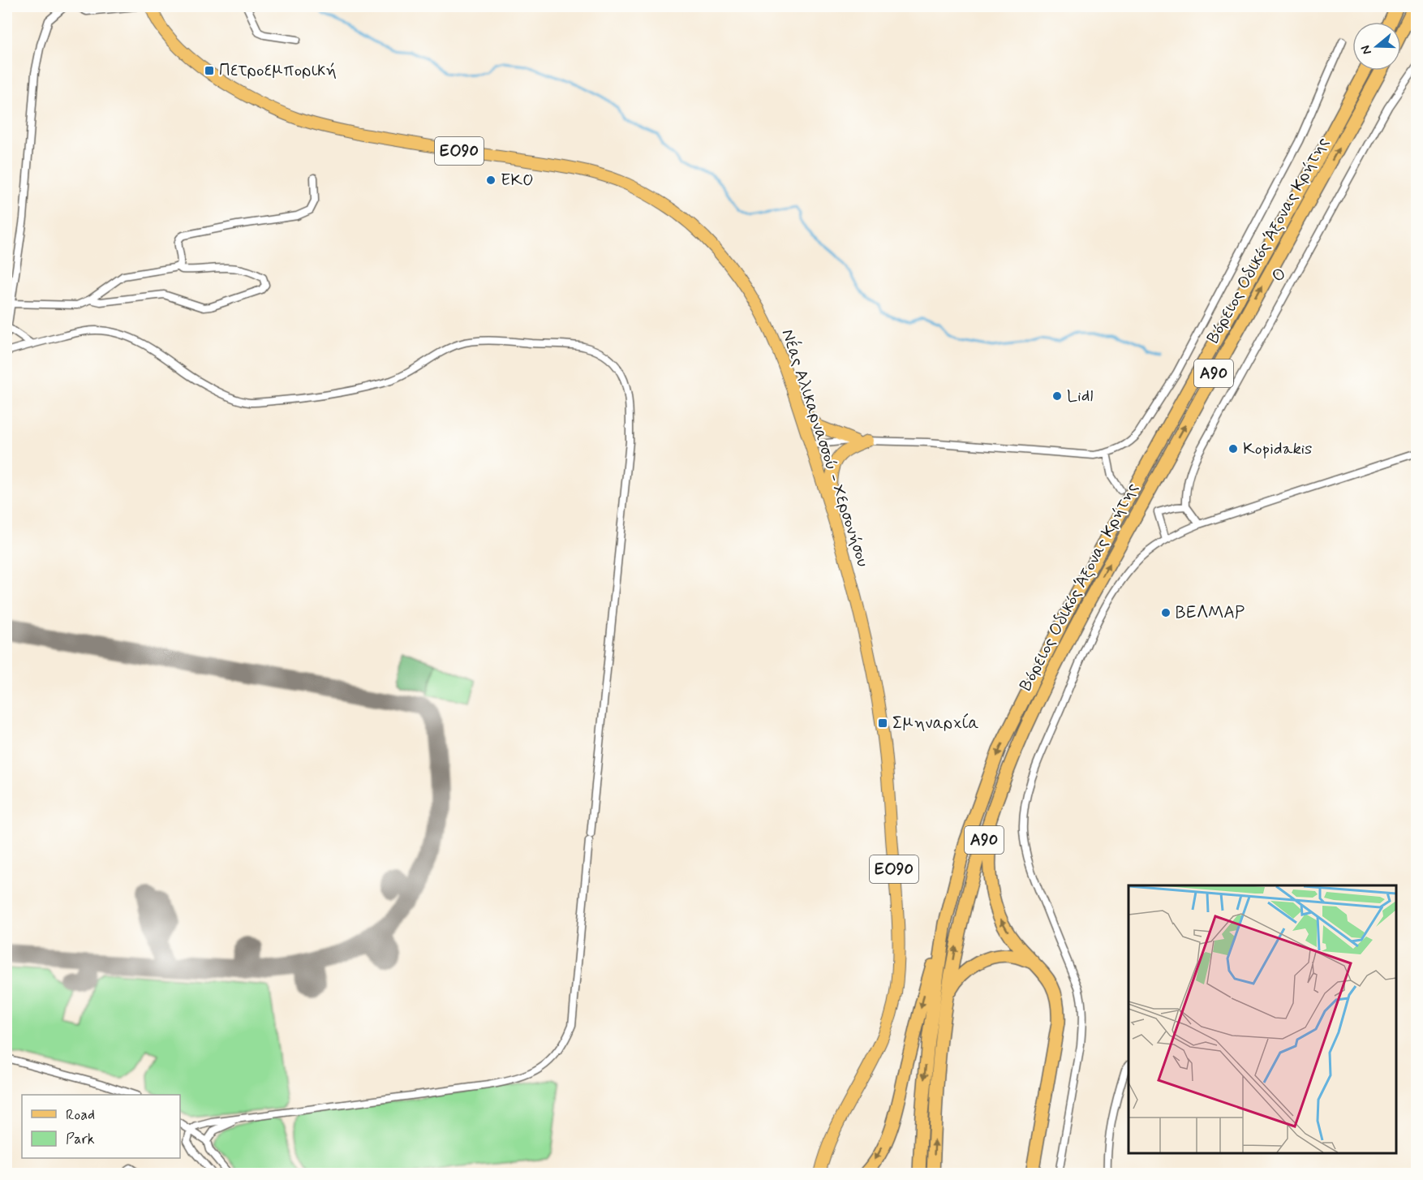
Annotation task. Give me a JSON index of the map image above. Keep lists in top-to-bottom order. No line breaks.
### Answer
{"streets":{"highway":["Βόρειος Οδικός Άξονας Κρήτης","Α90"],"main road":["ΕΟ90","Νέας Αλικαρνασσού - Χερσονήσου"],"street":["Ο"]},"places":{"transit":["Πετροεμπορική","Σμηναρχία"],"other":["EKO","Lidl","Kopidakis","ΒΕΛΜΑΡ"]},"legend":["Road","Park"],"north":"left"}
